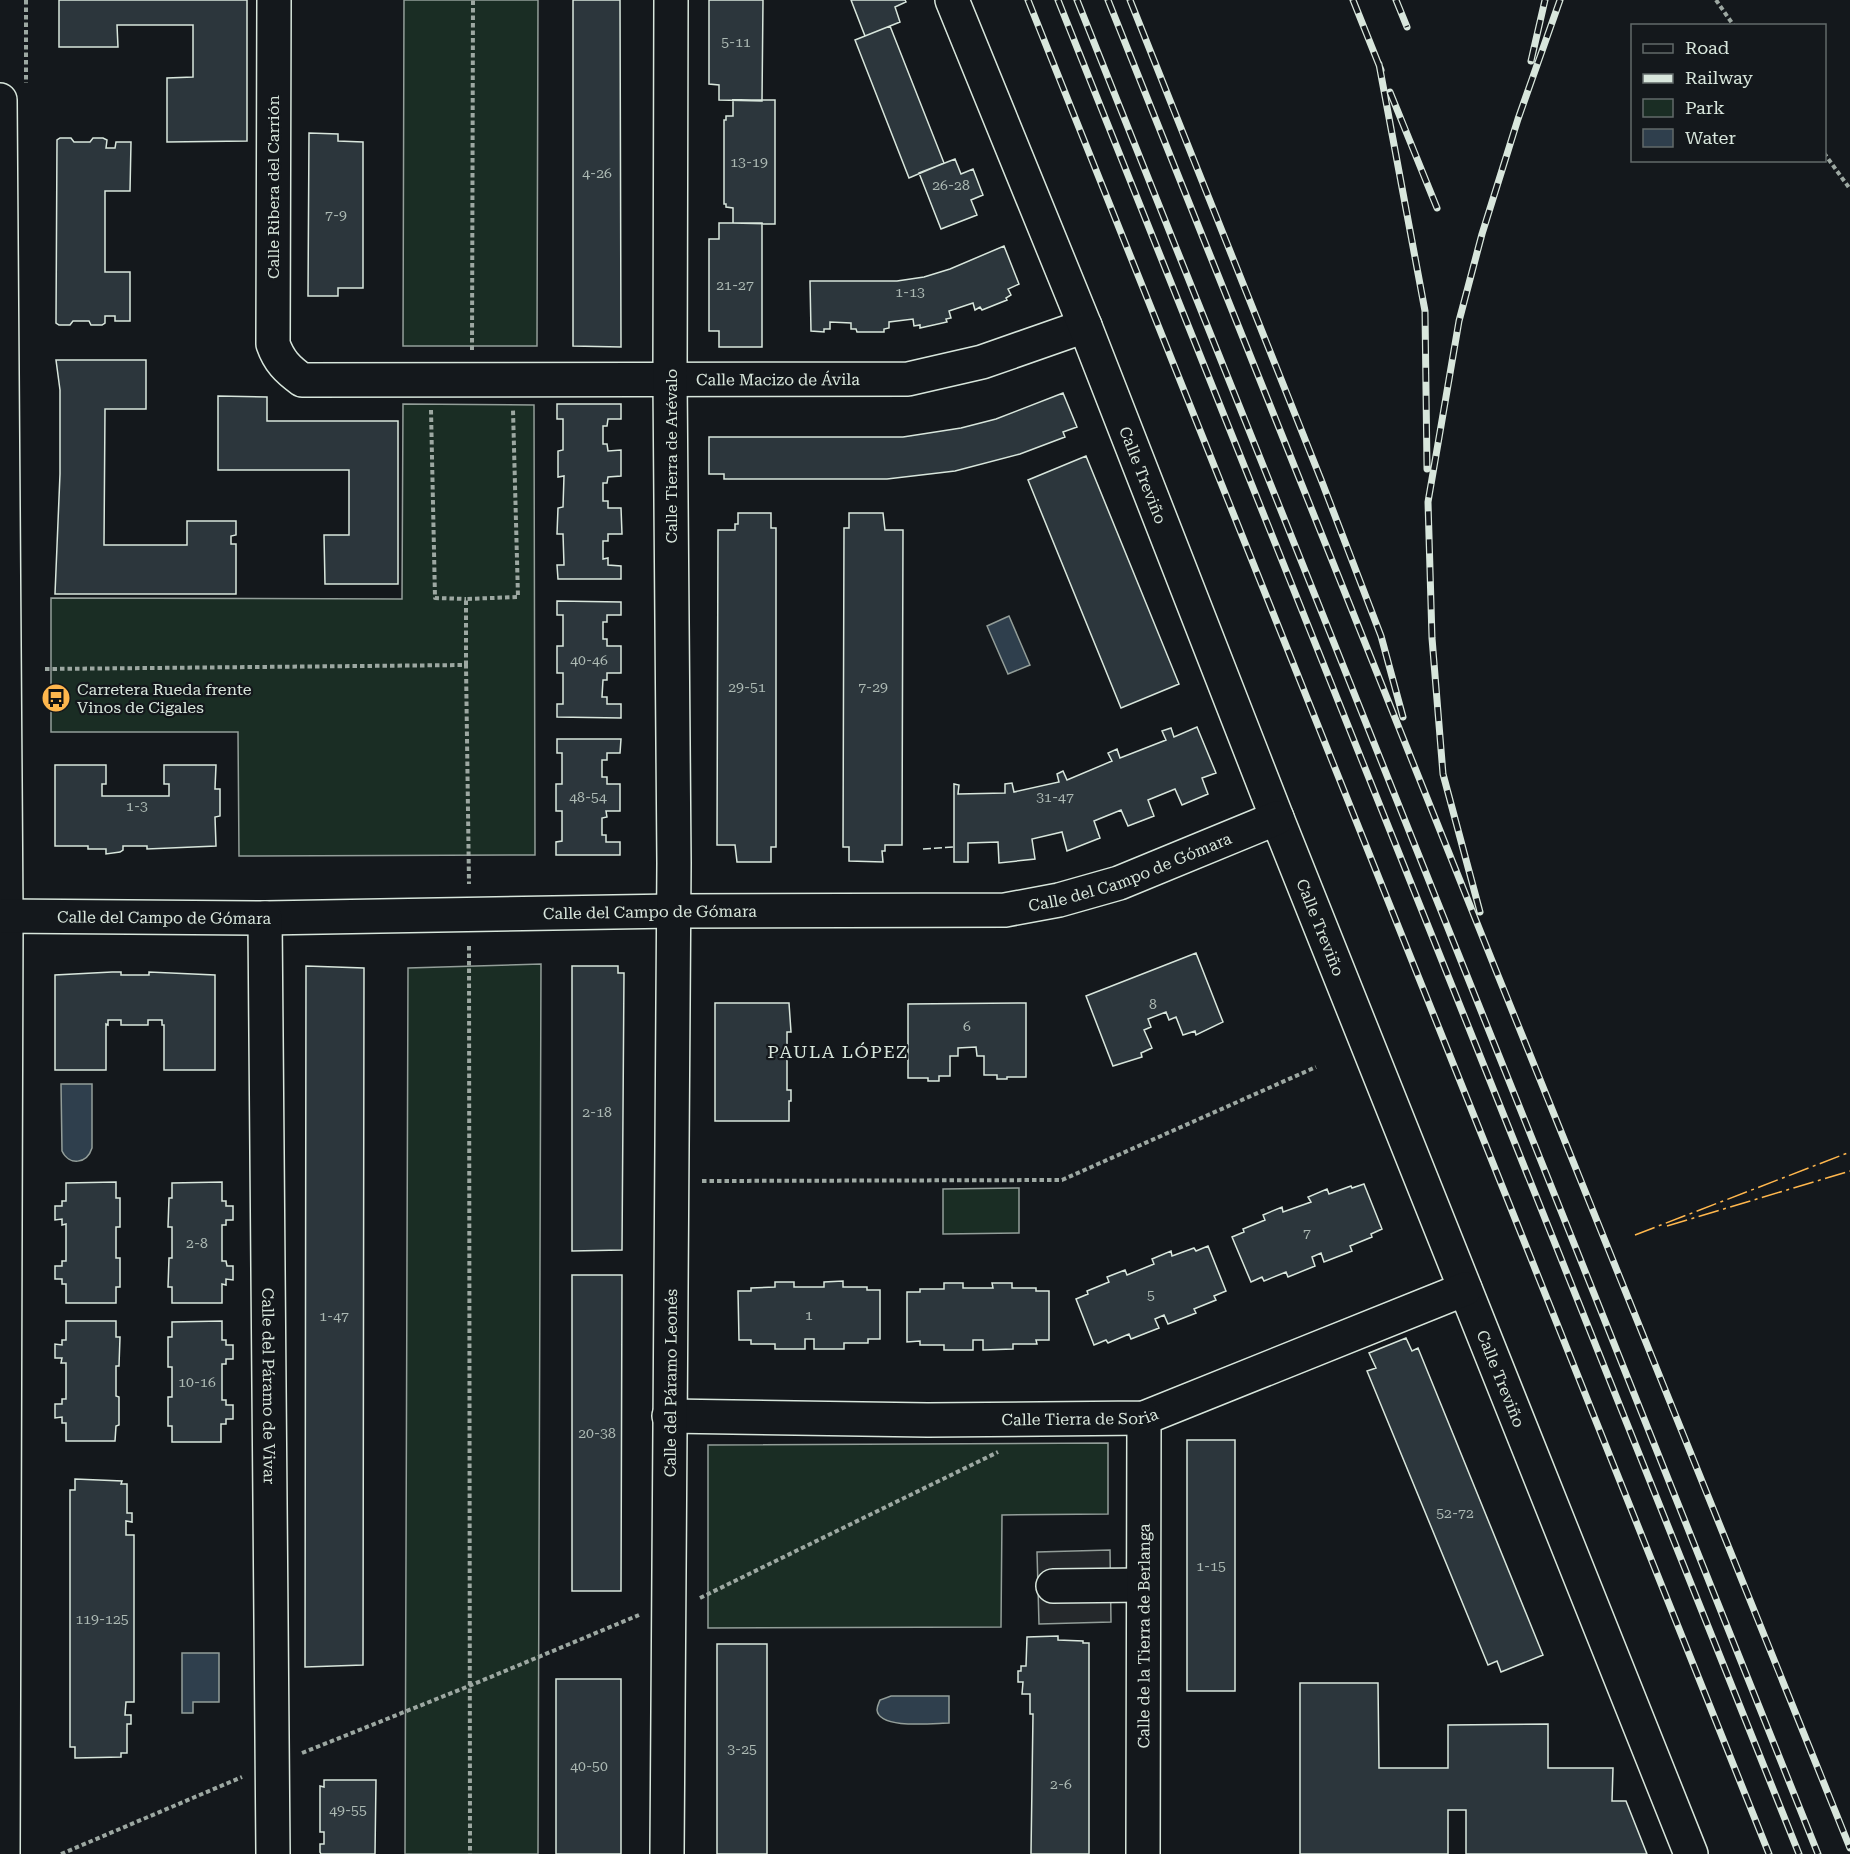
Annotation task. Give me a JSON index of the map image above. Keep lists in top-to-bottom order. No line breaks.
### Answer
{"streets":{"street":["Calle Ribera del Carrión","Calle Macizo de Ávila","Calle Tierra de Arévalo","Calle Treviño","Calle del Campo de Gómara","Calle del Páramo Leonés","Calle del Páramo de Vivar","Calle Tierra de Soria","Calle de la Tierra de Berlanga"]},"crossings":[["Calle Ribera del Carrión","Calle Macizo de Ávila"],["Calle Macizo de Ávila","Calle Tierra de Arévalo"],["Calle Macizo de Ávila","Calle Treviño"],["Calle Tierra de Arévalo","Calle del Campo de Gómara"],["Calle Tierra de Arévalo","Calle del Páramo Leonés"],["Calle Treviño","Calle del Campo de Gómara"],["Calle Treviño","Calle Tierra de Soria"],["Calle del Campo de Gómara","Calle del Páramo Leonés"],["Calle del Campo de Gómara","Calle del Páramo de Vivar"],["Calle del Páramo Leonés","Calle Tierra de Soria"],["Calle Tierra de Soria","Calle de la Tierra de Berlanga"]],"districts":["PAULA LÓPEZ"],"places":{"bus stop":["Carretera Rueda frente Vinos de Cigales"]},"house_numbers":["5-11","13-19","4-26","26-28","7-9","21-27","1-13","40-46","29-51","7-29","48-54","31-47","1-3","8","6","2-18","7","2-8","5","1","1-47","10-16","20-38","52-72","1-15","119-125","3-25","40-50","2-6","49-55"],"legend":["Road","Railway","Park","Water"]}
